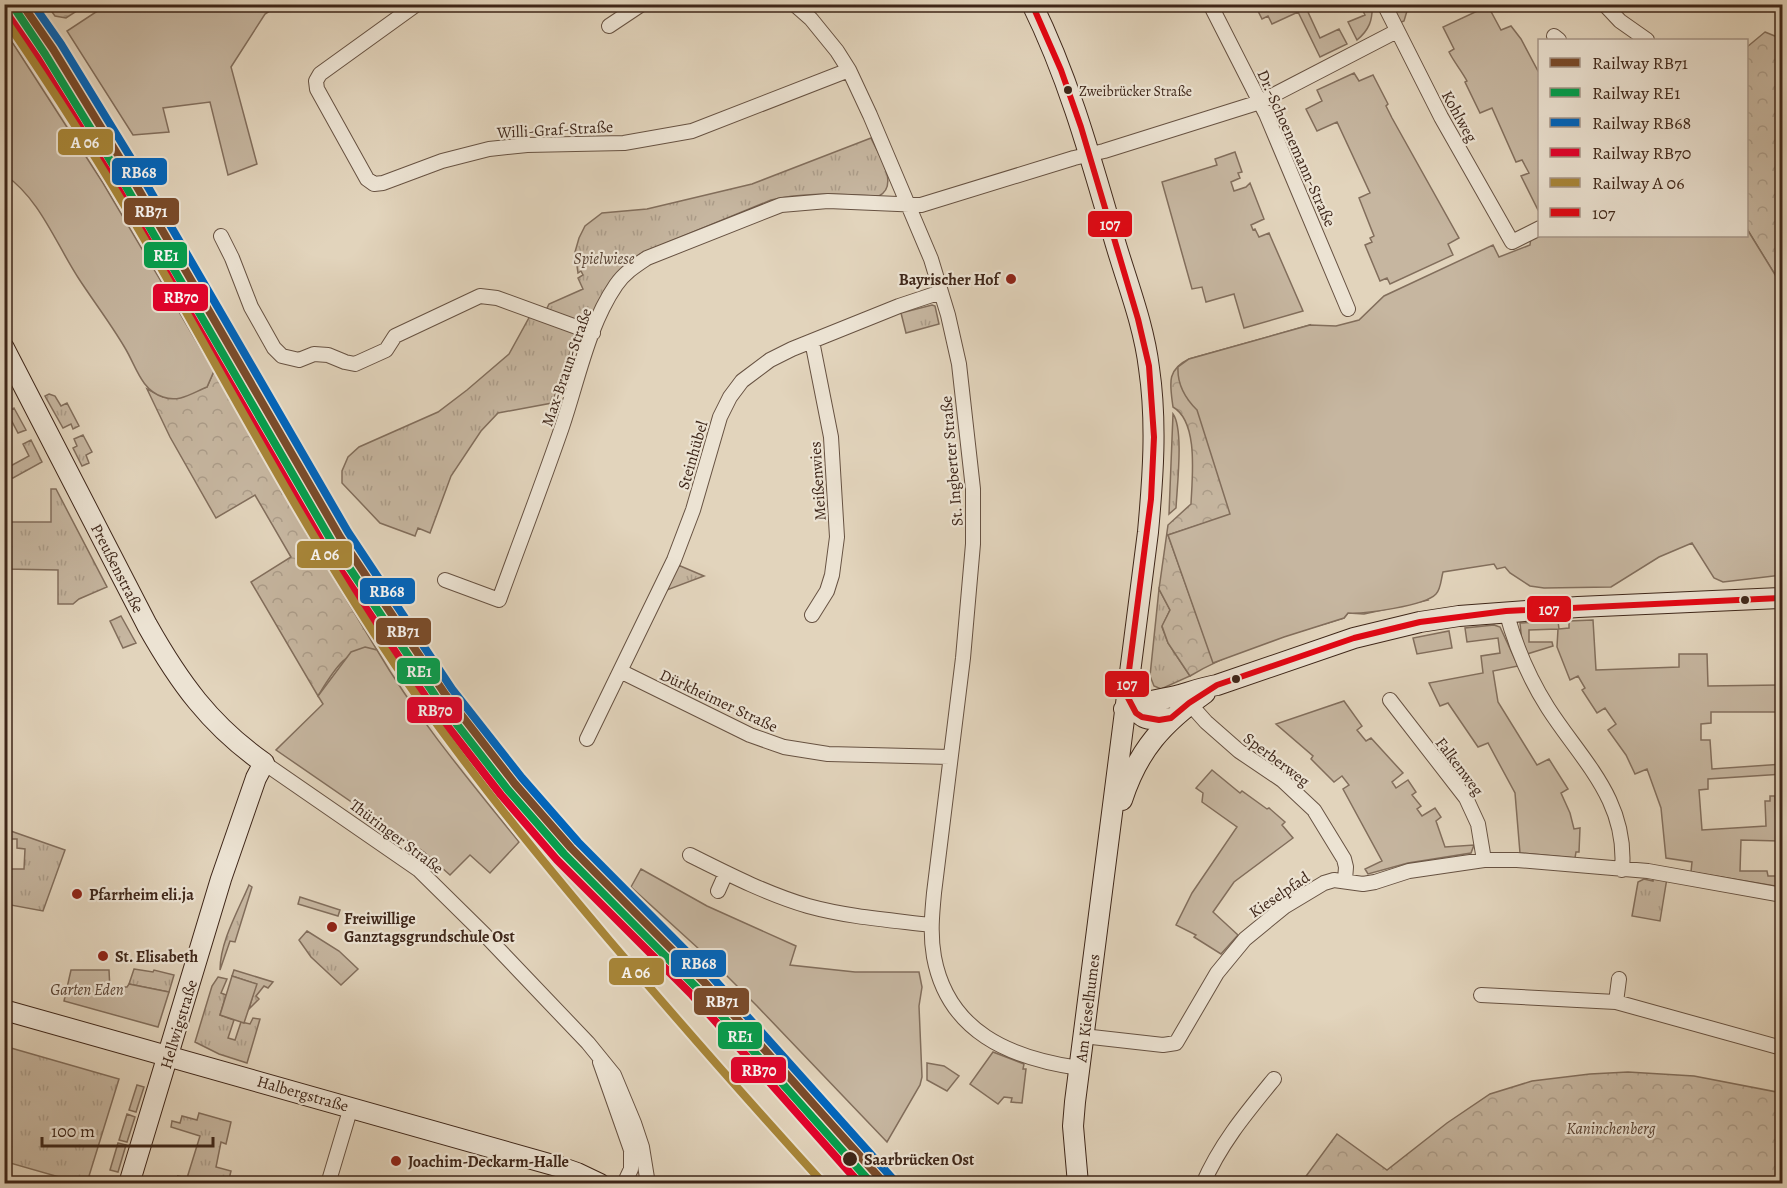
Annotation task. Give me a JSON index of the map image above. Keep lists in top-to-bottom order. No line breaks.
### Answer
{"streets":{"street":["Kohlweg","Willi-Graf-Straße","Dr.-Schoenemann-Straße","Max-Braun-Straße","Steinhübel","St. Ingberter Straße","Meißenwies","Preußenstraße","Dürkheimer Straße","Sperberweg","Falkenweg","Thüringer Straße","Kieselpfad","Am Kieselhumes","Hellwigstraße","Halbergstraße"]},"crossings":[["Willi-Graf-Straße","St. Ingberter Straße"],["Max-Braun-Straße","St. Ingberter Straße"],["Steinhübel","St. Ingberter Straße"],["Steinhübel","Meißenwies"],["Steinhübel","Dürkheimer Straße"],["St. Ingberter Straße","Dürkheimer Straße"],["St. Ingberter Straße","Am Kieselhumes"],["Preußenstraße","Thüringer Straße"],["Preußenstraße","Hellwigstraße"],["Sperberweg","Kieselpfad"],["Sperberweg","Am Kieselhumes"],["Falkenweg","Kieselpfad"],["Thüringer Straße","Hellwigstraße"],["Kieselpfad","Am Kieselhumes"],["Hellwigstraße","Halbergstraße"]],"parks":["Spielwiese","Garten Eden","Kaninchenberg"],"places":["Zweibrücker Straße","Bayrischer Hof","Pfarrheim eli.ja","Freiwillige Ganztagsgrundschule Ost","St. Elisabeth","Saarbrücken Ost","Joachim-Deckarm-Halle"],"lines":["rail line RB71","rail line RB68","transit line 107","rail line RE1","rail line RB70"],"legend":["Railway RB71","Railway RE1","Railway RB68","Railway RB70","Railway A 06","107"],"scale_bar":"100 m"}
